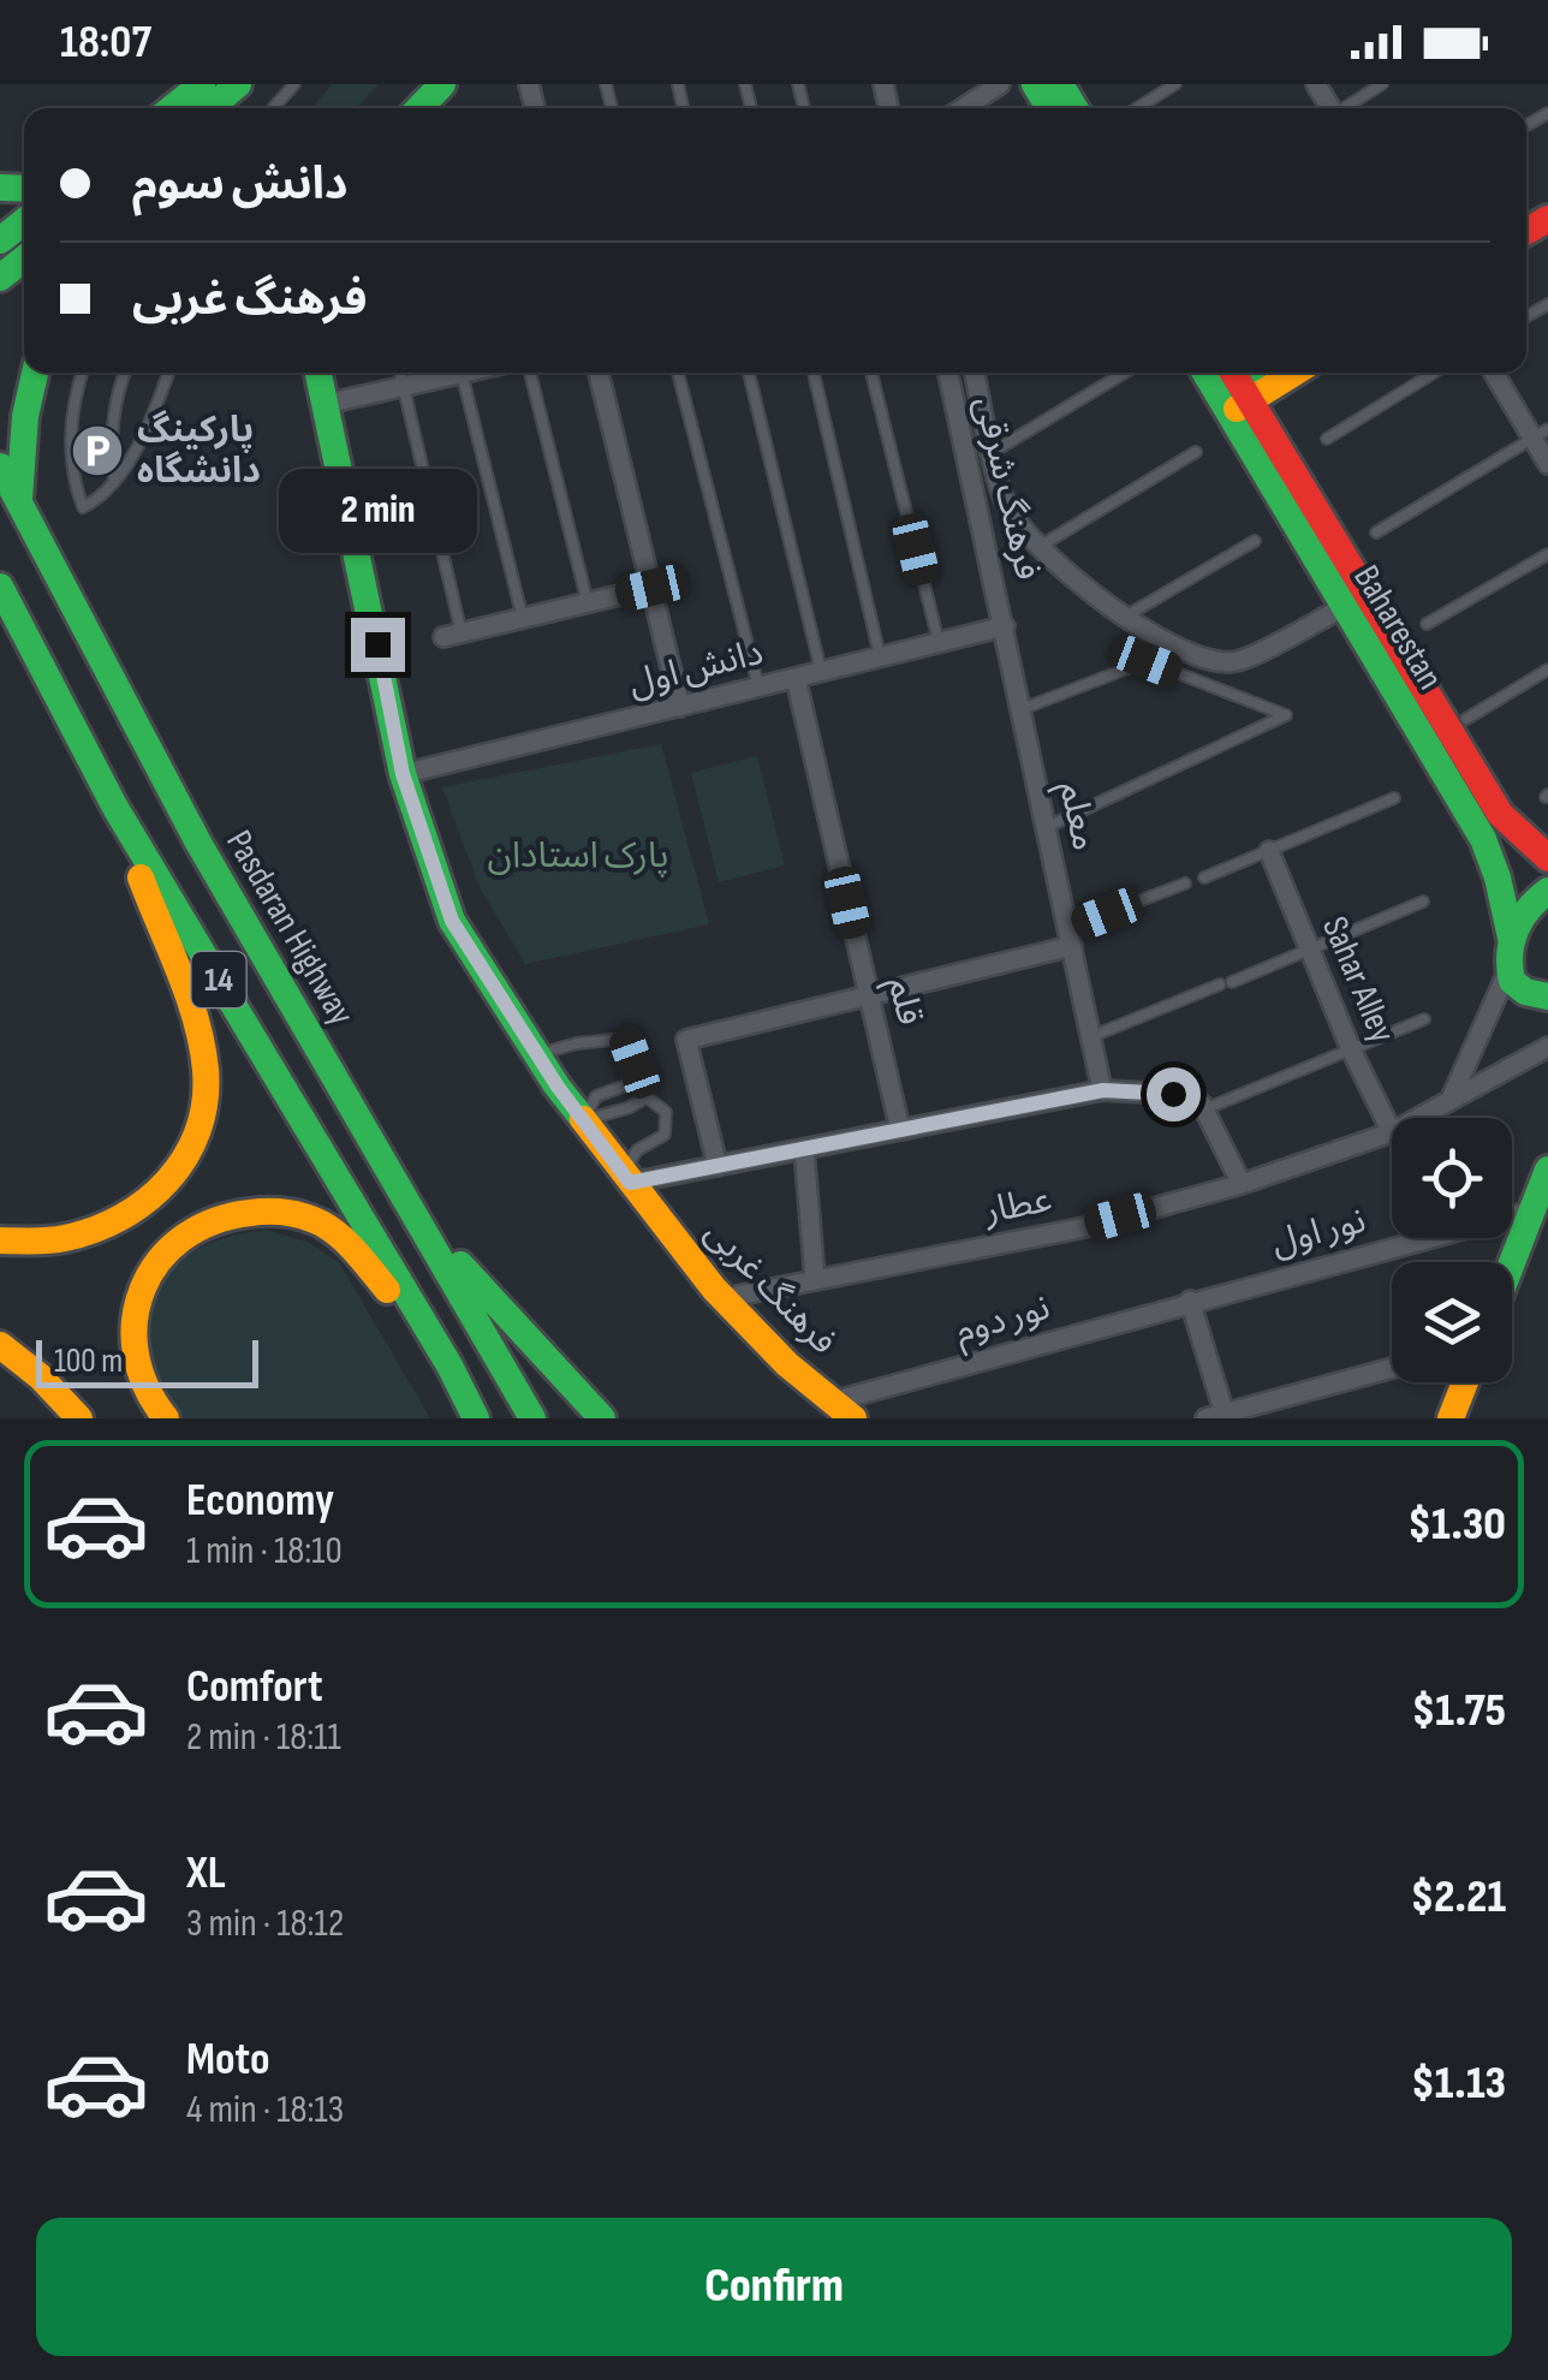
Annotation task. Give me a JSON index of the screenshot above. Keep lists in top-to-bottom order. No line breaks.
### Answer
{"streets":{"main road":["Baharestan","Pasdaran Highway","14","فرهنگ غربی"],"street":["فرهنگ شرقی","دانش اول","معلم","Sahar Alley","قلم","عطار","نور اول","نور دوم"]},"crossings":[["فرهنگ شرقی","دانش اول"],["فرهنگ شرقی","معلم"],["دانش اول","معلم"],["دانش اول","قلم"],["دانش اول","فرهنگ غربی"],["Pasdaran Highway","14"],["Sahar Alley","عطار"],["عطار","فرهنگ غربی"],["نور اول","نور دوم"],["فرهنگ غربی","نور دوم"]],"parks":["پارک استادان"],"places":{"parking":["پارکینگ دانشگاه"]},"scale_bar":"100 m","page":{"status":"18:07","banner":["دانش سوم","فرهنگ غربی"],"bubble":"2 min","scale":"100 m","list":[{"name":"Economy","note":"1 min · 18:10","value":"$1.30"},{"name":"Comfort","note":"2 min · 18:11","value":"$1.75"},{"name":"XL","note":"3 min · 18:12","value":"$2.21"},{"name":"Moto","note":"4 min · 18:13","value":"$1.13"}],"buttons":"Confirm"}}
